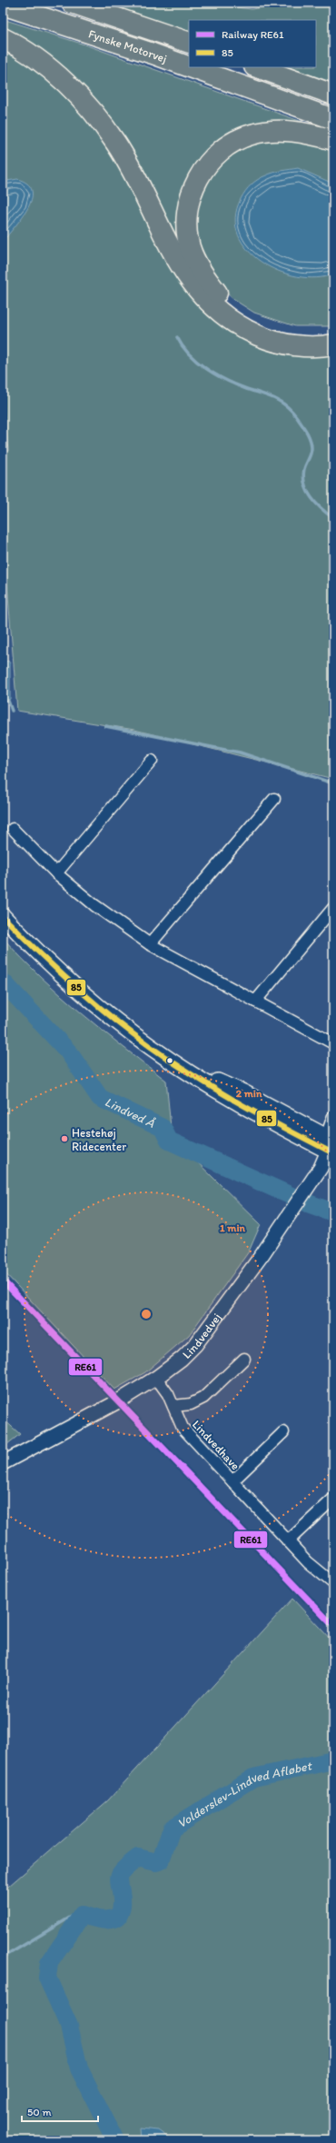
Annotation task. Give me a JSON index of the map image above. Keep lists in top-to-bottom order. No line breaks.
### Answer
{"streets":{"highway":["Fynske Motorvej"],"street":["Lindvedvej","Lindvedhave"]},"crossings":[["Lindvedvej","Lindvedhave"]],"water":["Lindved Å","Volderslev-Lindved Afløbet"],"places":["Hestehøj Ridecenter"],"lines":["transit line 85","rail line RE61"],"legend":["Railway RE61","85"],"scale_bar":"50 m","rings":["2 min","1 min"]}
